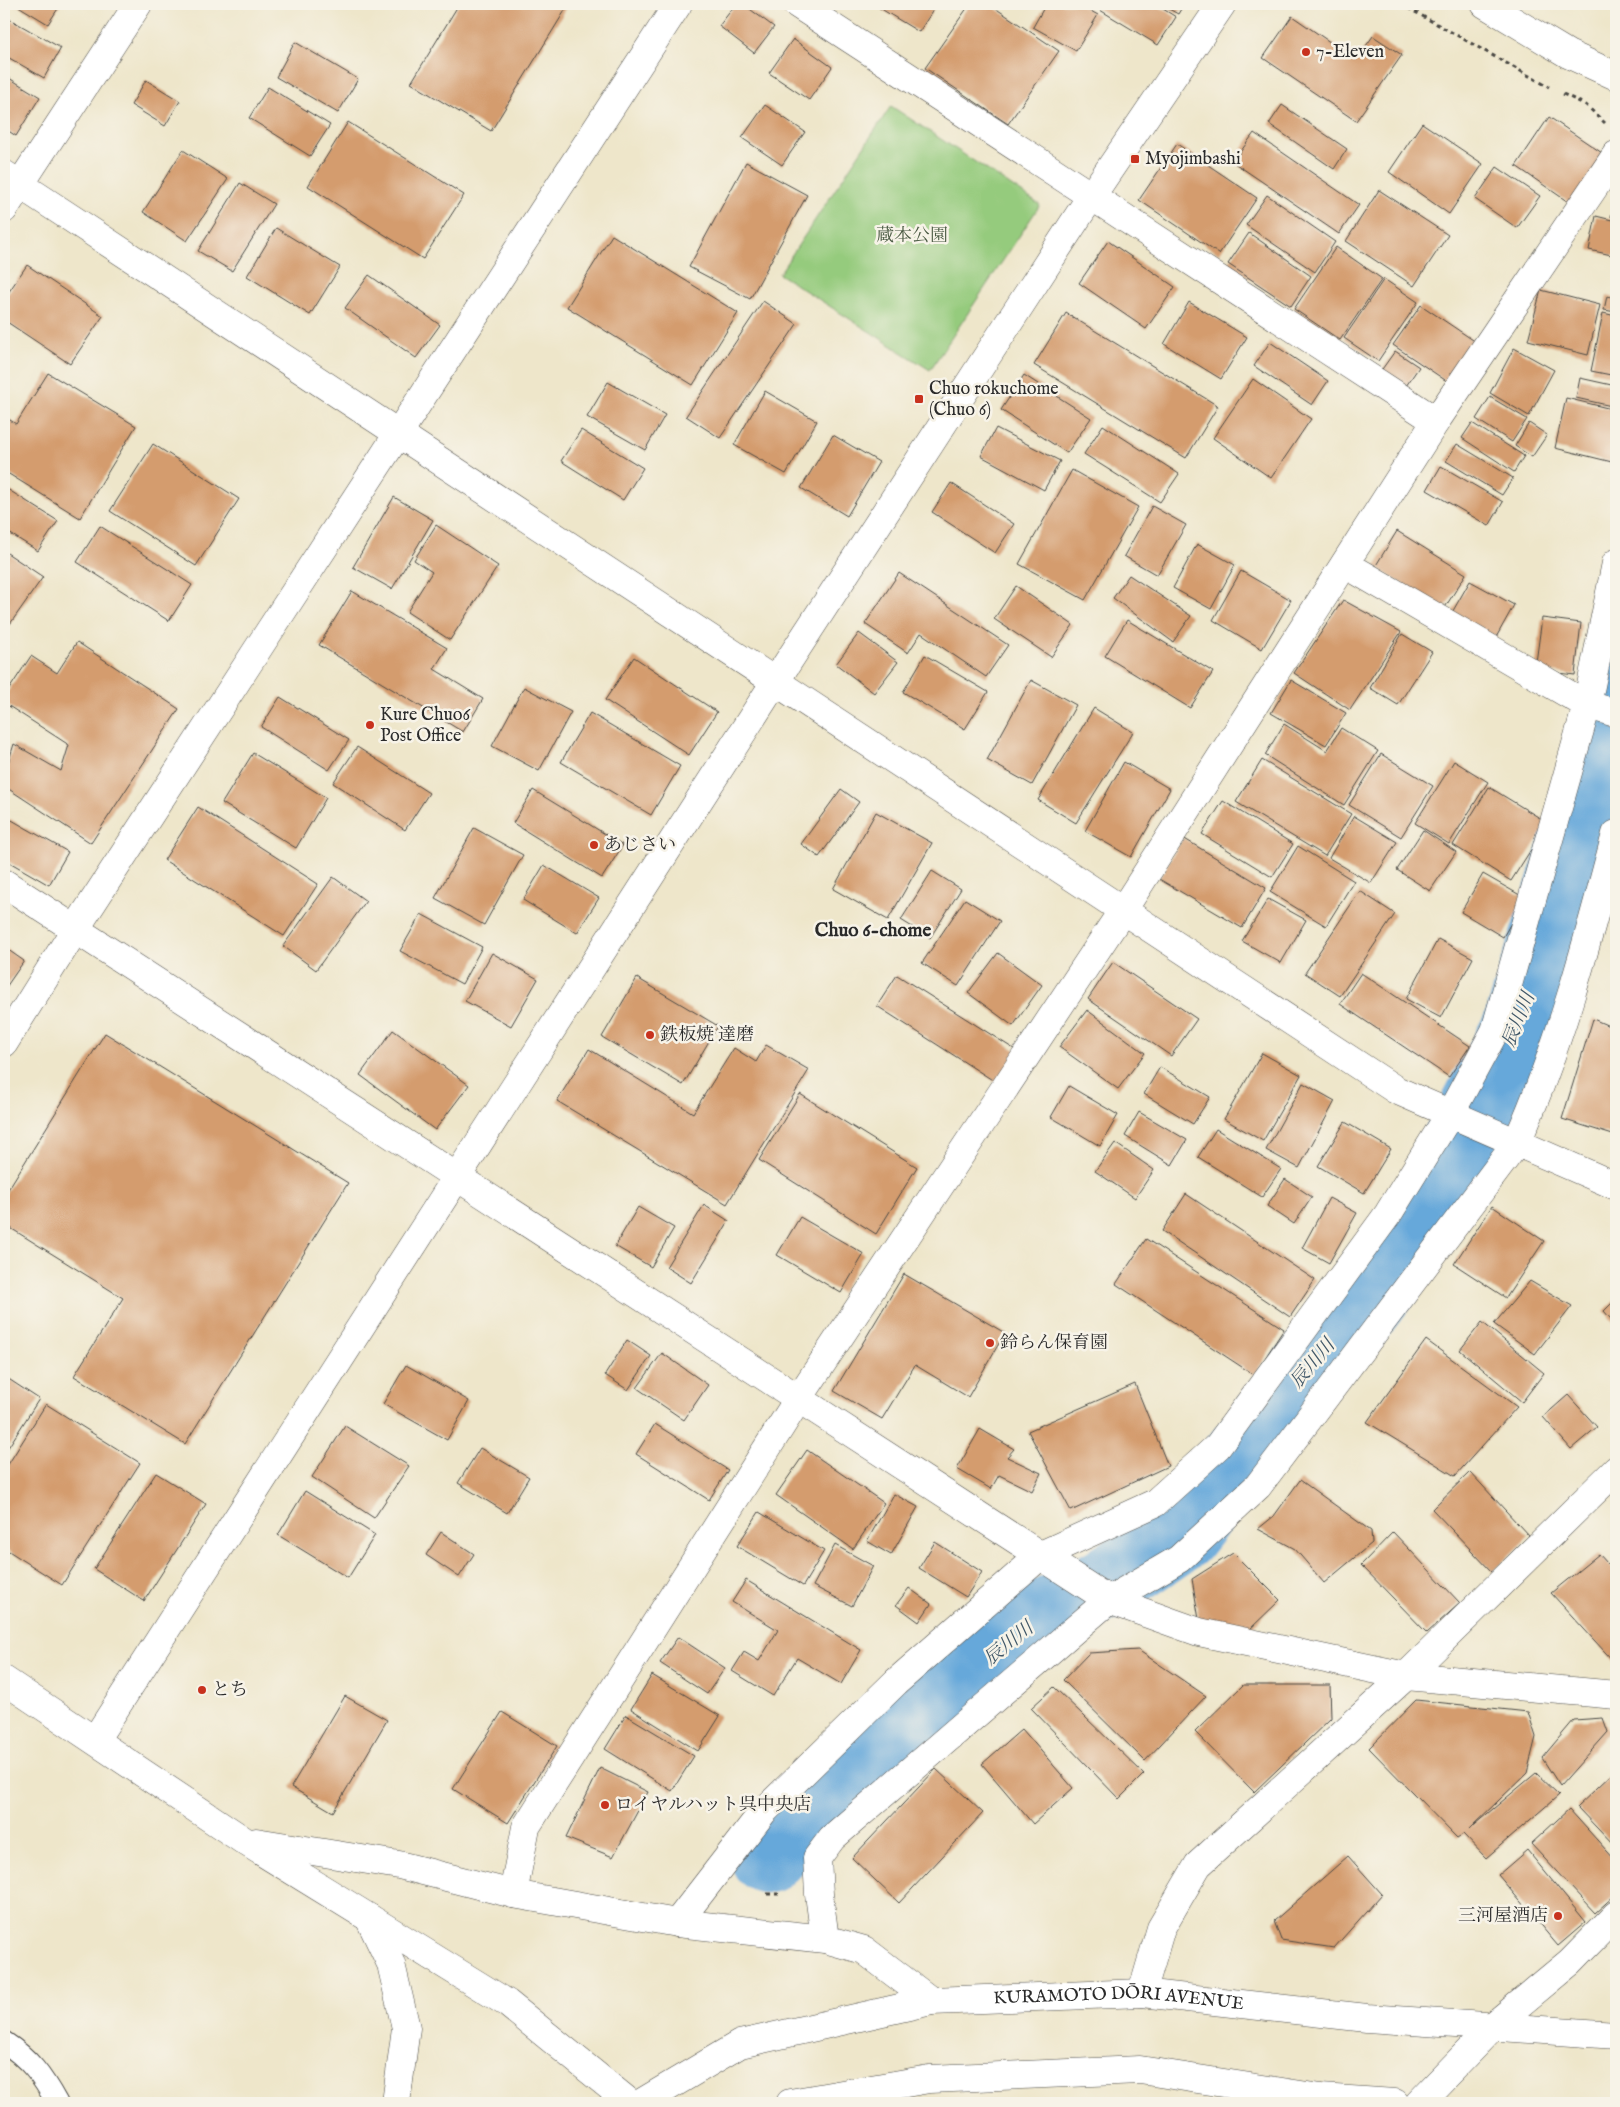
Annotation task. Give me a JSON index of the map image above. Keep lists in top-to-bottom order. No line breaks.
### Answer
{"streets":{"street":["KURAMOTO DŌRI AVENUE"]},"districts":["Chuo 6-chome"],"water":["辰川川"],"parks":["蔵本公園"],"places":{"other":["7-Eleven","Kure Chuo6 Post Office","あじさい","鉄板焼 達磨","鈴らん保育園","とち","ロイヤルハット呉中央店","三河屋酒店"],"transit":["Myojimbashi","Chuo rokuchome (Chuo 6)"]}}
